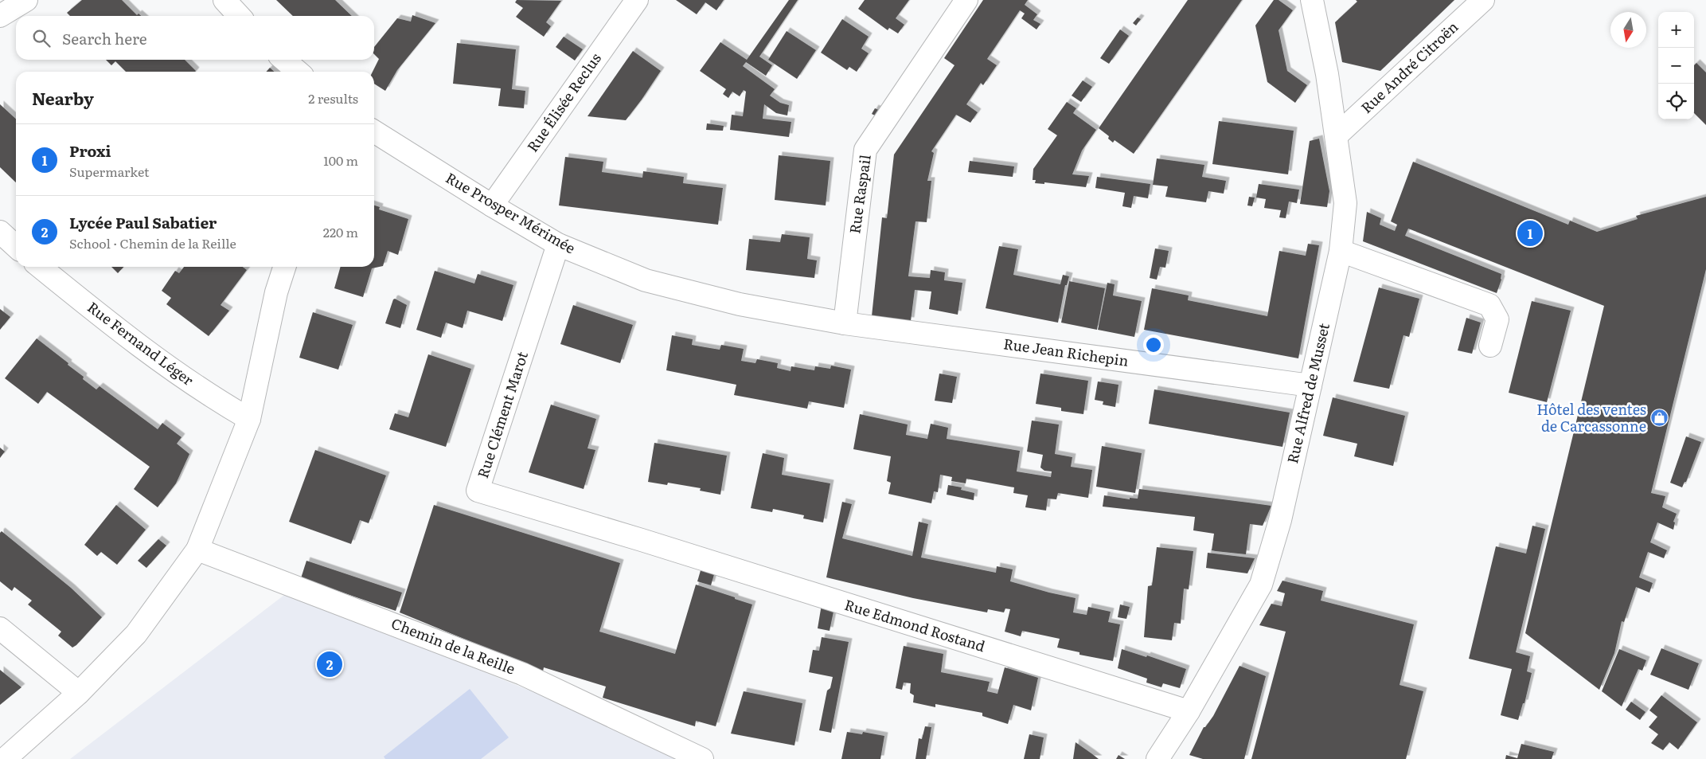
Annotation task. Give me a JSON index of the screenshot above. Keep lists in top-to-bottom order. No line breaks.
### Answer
{"streets":{"street":["Rue André Citroën","Rue Élisée Reclus","Rue Raspail","Rue Prosper Mérimée","Rue Fernand Léger","Rue Jean Richepin","Rue Alfred de Musset","Rue Clément Marot","Rue Edmond Rostand","Chemin de la Reille"]},"crossings":[["Rue André Citroën","Rue Alfred de Musset"],["Rue Élisée Reclus","Rue Prosper Mérimée"],["Rue Raspail","Rue Prosper Mérimée"],["Rue Raspail","Rue Jean Richepin"],["Rue Prosper Mérimée","Rue Jean Richepin"],["Rue Prosper Mérimée","Rue Clément Marot"],["Rue Jean Richepin","Rue Alfred de Musset"],["Rue Alfred de Musset","Rue Edmond Rostand"],["Rue Clément Marot","Rue Edmond Rostand"]],"places":{"shop":["Hôtel des ventes de Carcassonne"]},"north":"bottom","page":{"map_buttons":["+","−"],"search":"Search here","heading":["Nearby","2 results"],"list":[{"mark":"1","name":"Proxi","note":"Supermarket","value":"100 m"},{"mark":"2","name":"Lycée Paul Sabatier","note":"School · Chemin de la Reille","value":"220 m"}],"pins":["1","2"]}}
